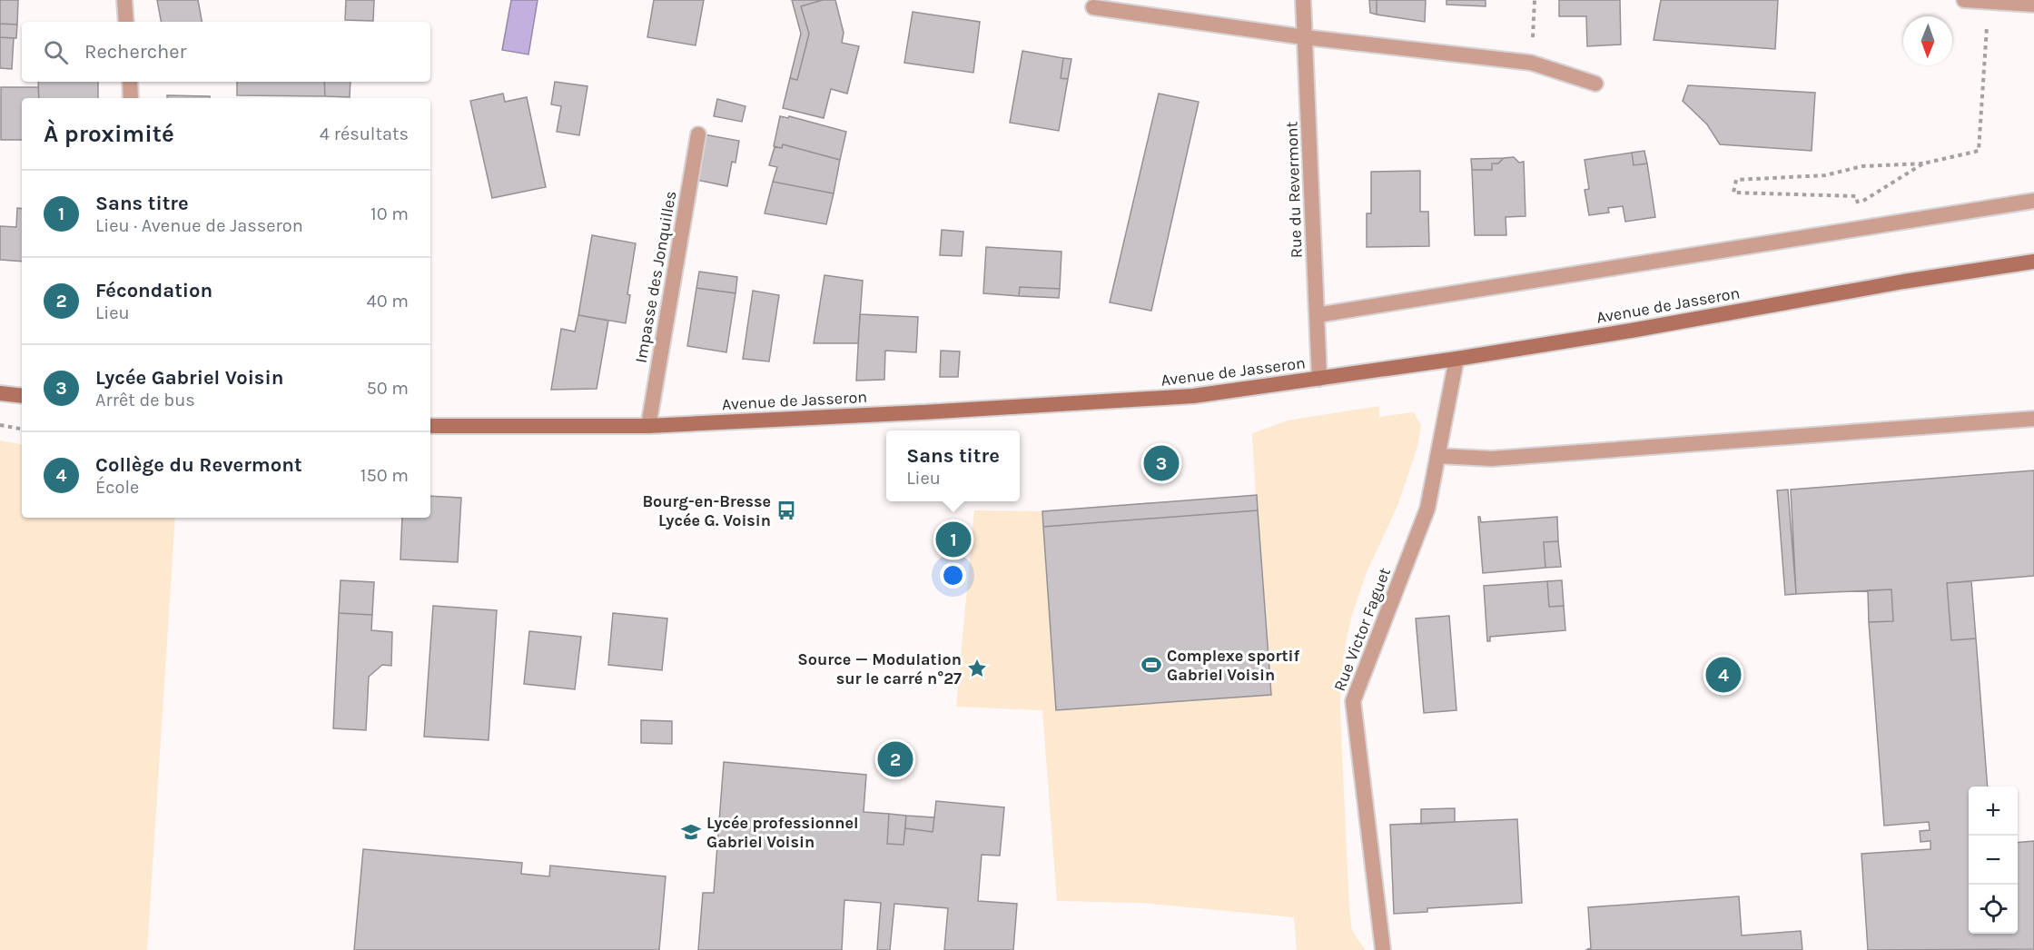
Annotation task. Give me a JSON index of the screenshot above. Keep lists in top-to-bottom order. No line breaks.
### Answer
{"streets":{"main road":["Avenue de Jasseron"],"street":["Rue du Revermont","Impasse des Jonquilles","Rue Victor Faguet"]},"crossings":[["Rue du Revermont","Avenue de Jasseron"],["Impasse des Jonquilles","Avenue de Jasseron"],["Avenue de Jasseron","Rue Victor Faguet"]],"places":{"bus stop":["Bourg-en-Bresse Lycée G. Voisin"],"sports":["Complexe sportif Gabriel Voisin"],"place":["Source — Modulation sur le carré n°27"],"school or university":["Lycée professionnel Gabriel Voisin"]},"north":"bottom","page":{"search":"Rechercher","heading":["À proximité","4 résultats"],"list":[{"mark":"1","name":"Sans titre","note":"Lieu · Avenue de Jasseron","value":"10 m"},{"mark":"2","name":"Fécondation","note":"Lieu","value":"40 m"},{"mark":"3","name":"Lycée Gabriel Voisin","note":"Arrêt de bus","value":"50 m"},{"mark":"4","name":"Collège du Revermont","note":"École","value":"150 m"}],"popup":["Sans titre","Lieu"],"pins":["3","1","4","2"],"map_buttons":["+","−"]}}
